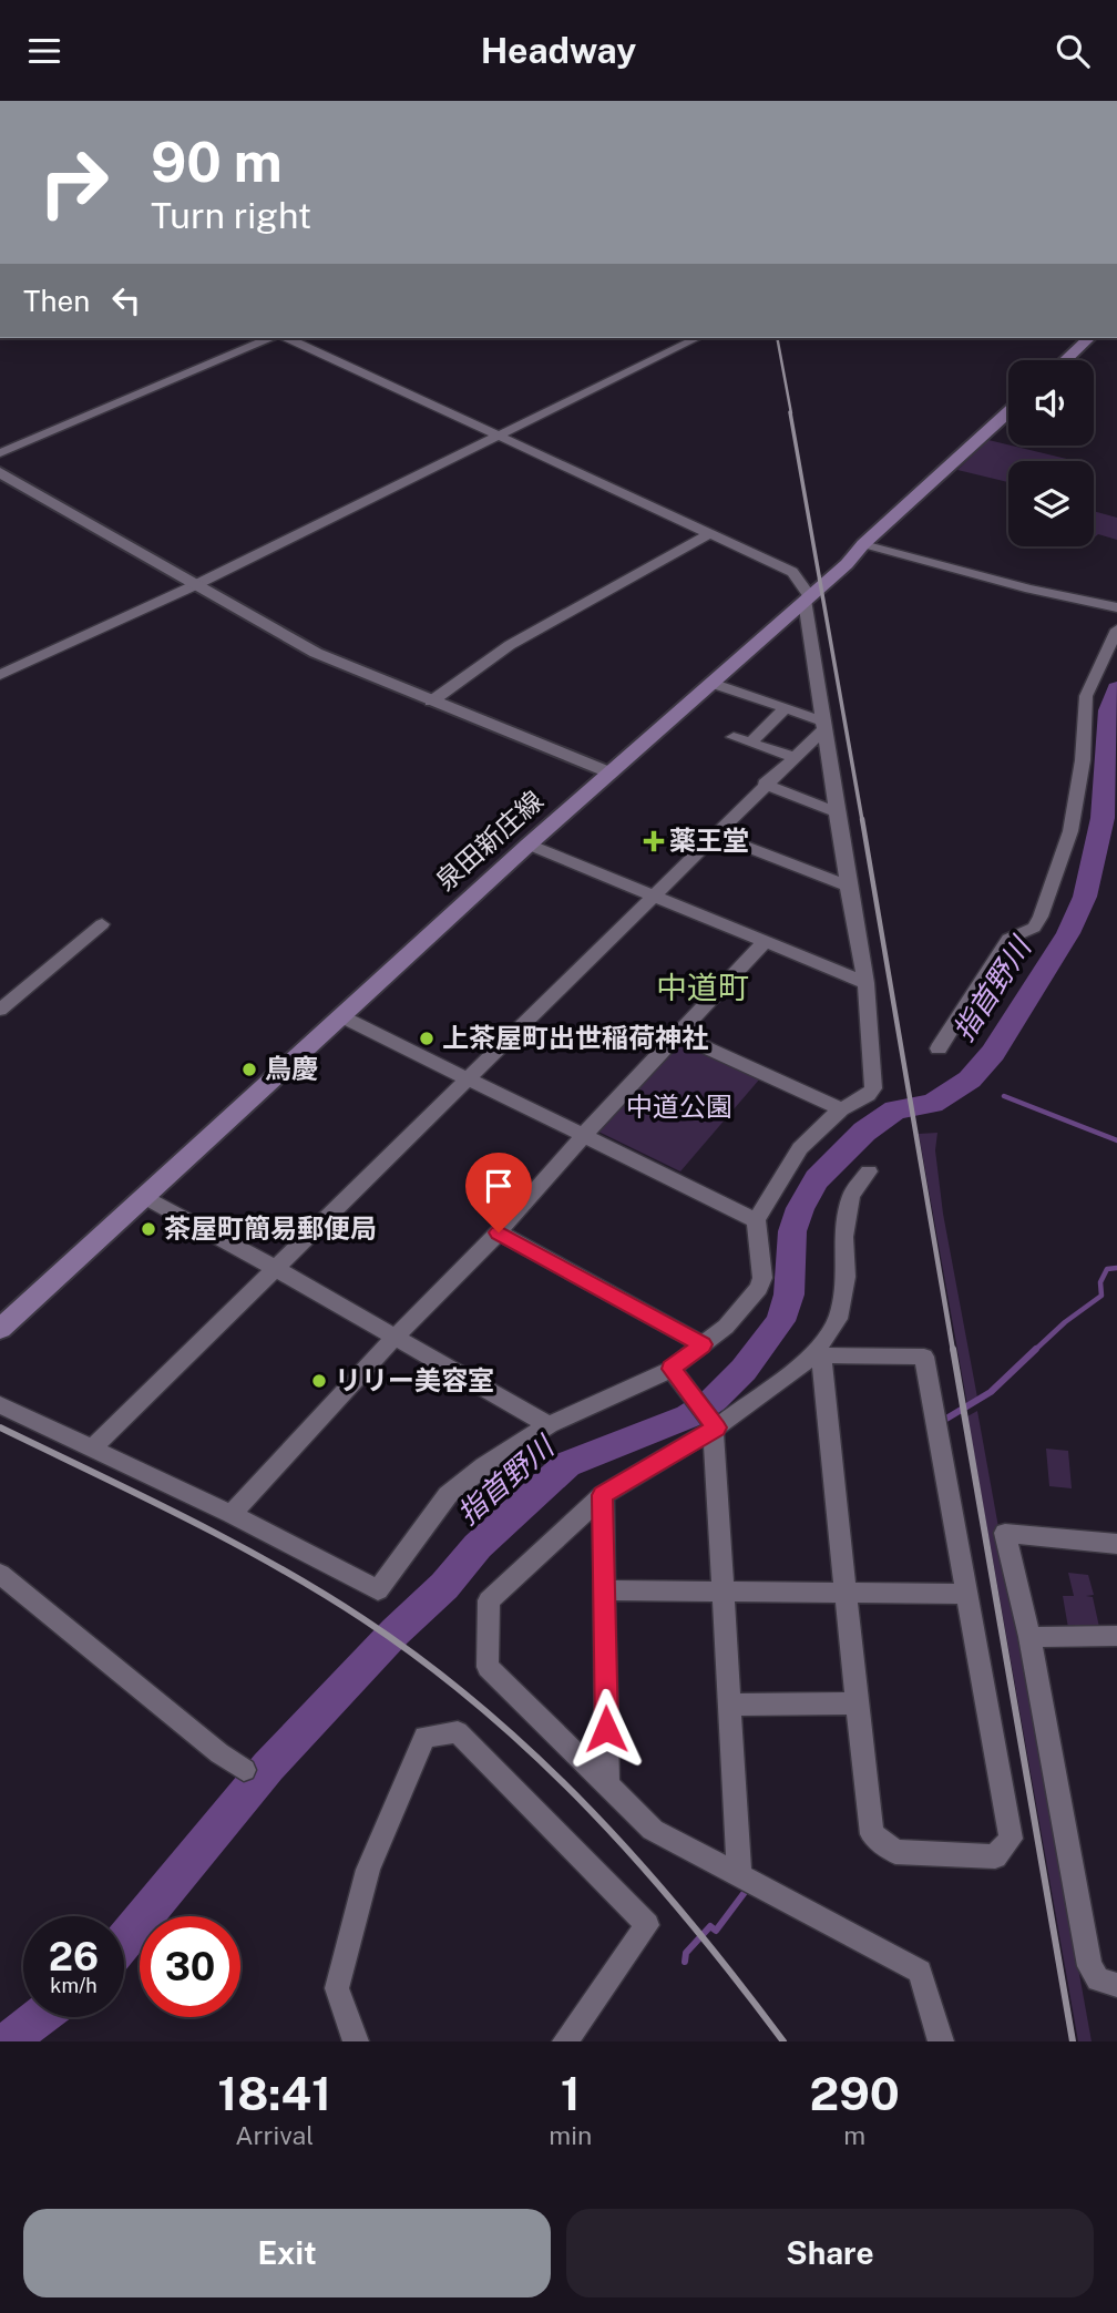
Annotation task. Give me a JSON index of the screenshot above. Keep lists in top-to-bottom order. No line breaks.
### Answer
{"streets":{"main road":["泉田新庄線"]},"districts":["中道町"],"water":["指首野川"],"parks":["中道公園"],"places":{"health":["薬王堂"],"other":["上茶屋町出世稲荷神社","鳥慶","茶屋町簡易郵便局","リリー美容室"]},"page":{"header":"Headway","turn":["90 m","Turn right"],"then":"Then","speed":"26 km/h","limit":"30","eta":["18:41","Arrival","1","min","290","m"],"buttons":["Exit","Share"]}}
